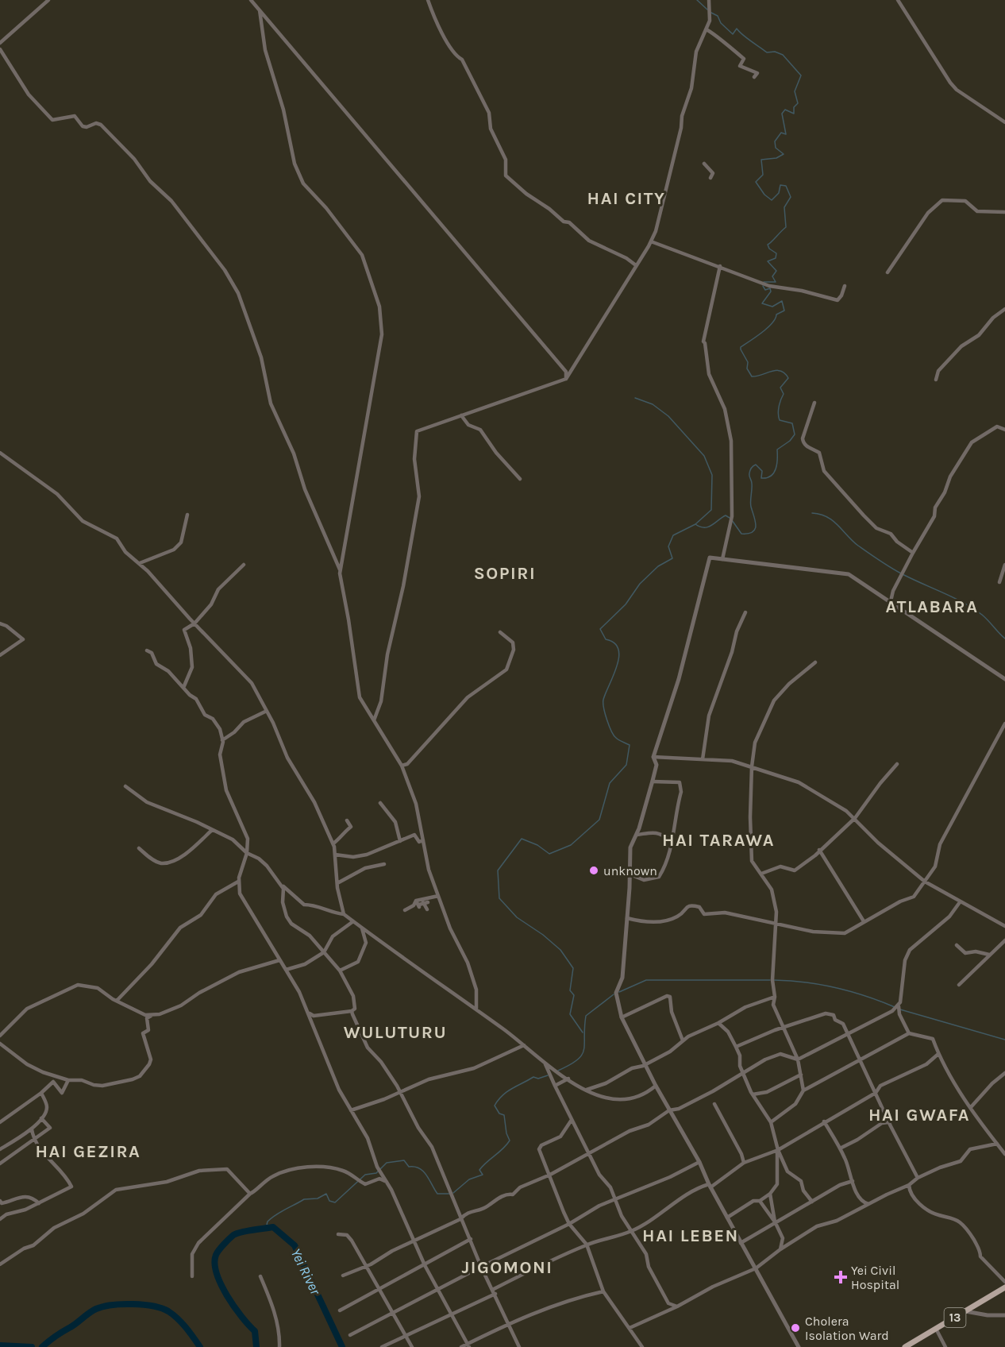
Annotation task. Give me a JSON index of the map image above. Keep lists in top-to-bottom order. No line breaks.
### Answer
{"streets":{"main road":["13"]},"districts":["HAI CITY","SOPIRI","ATLABARA","HAI TARAWA","WULUTURU","HAI GWAFA","HAI GEZIRA","HAI LEBEN","JIGOMONI"],"water":["Yei River"],"places":{"other":["unknown","Cholera Isolation Ward"],"health":["Yei Civil Hospital"]}}
